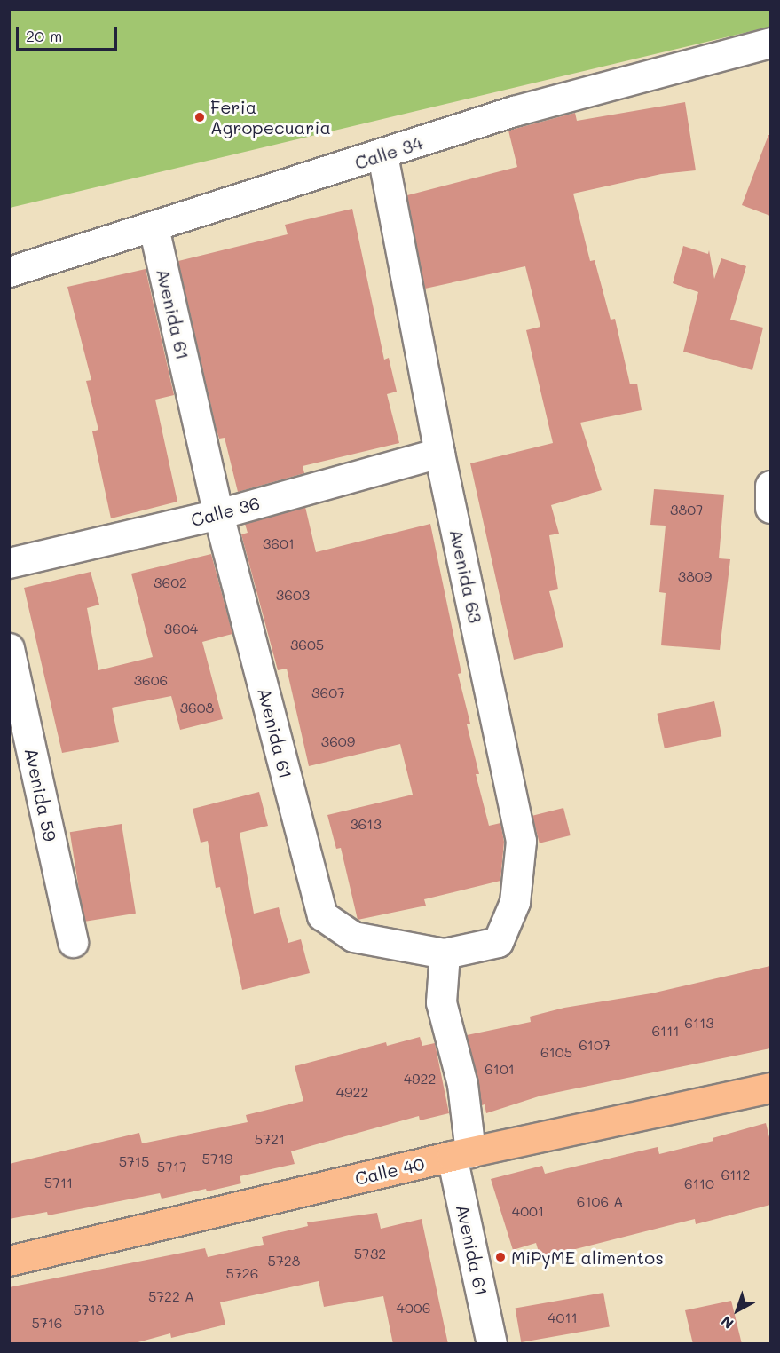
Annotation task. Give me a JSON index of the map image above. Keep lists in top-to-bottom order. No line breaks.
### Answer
{"streets":{"main road":["Calle 40"],"street":["Calle 34","Avenida 61","Calle 36","Avenida 63","Avenida 59"]},"crossings":[["Calle 34","Avenida 61"],["Calle 34","Avenida 63"],["Avenida 61","Calle 36"],["Avenida 61","Avenida 63"],["Avenida 61","Calle 40"],["Calle 36","Avenida 63"]],"places":["Feria Agropecuaria","MiPyME alimentos"],"house_numbers":["3807","3601","3809","3602","3603","3604","3605","3606","3607","3608","3609","3613","6113","6111","6107","6105","6101","4922","4922","5721","5719","5715","5717","6112","5711","6110","6106 A","4001","5732","5728","5726","5722 A","4006","5718","4011","5716"],"scale_bar":"20 m","north":"bottom left"}
